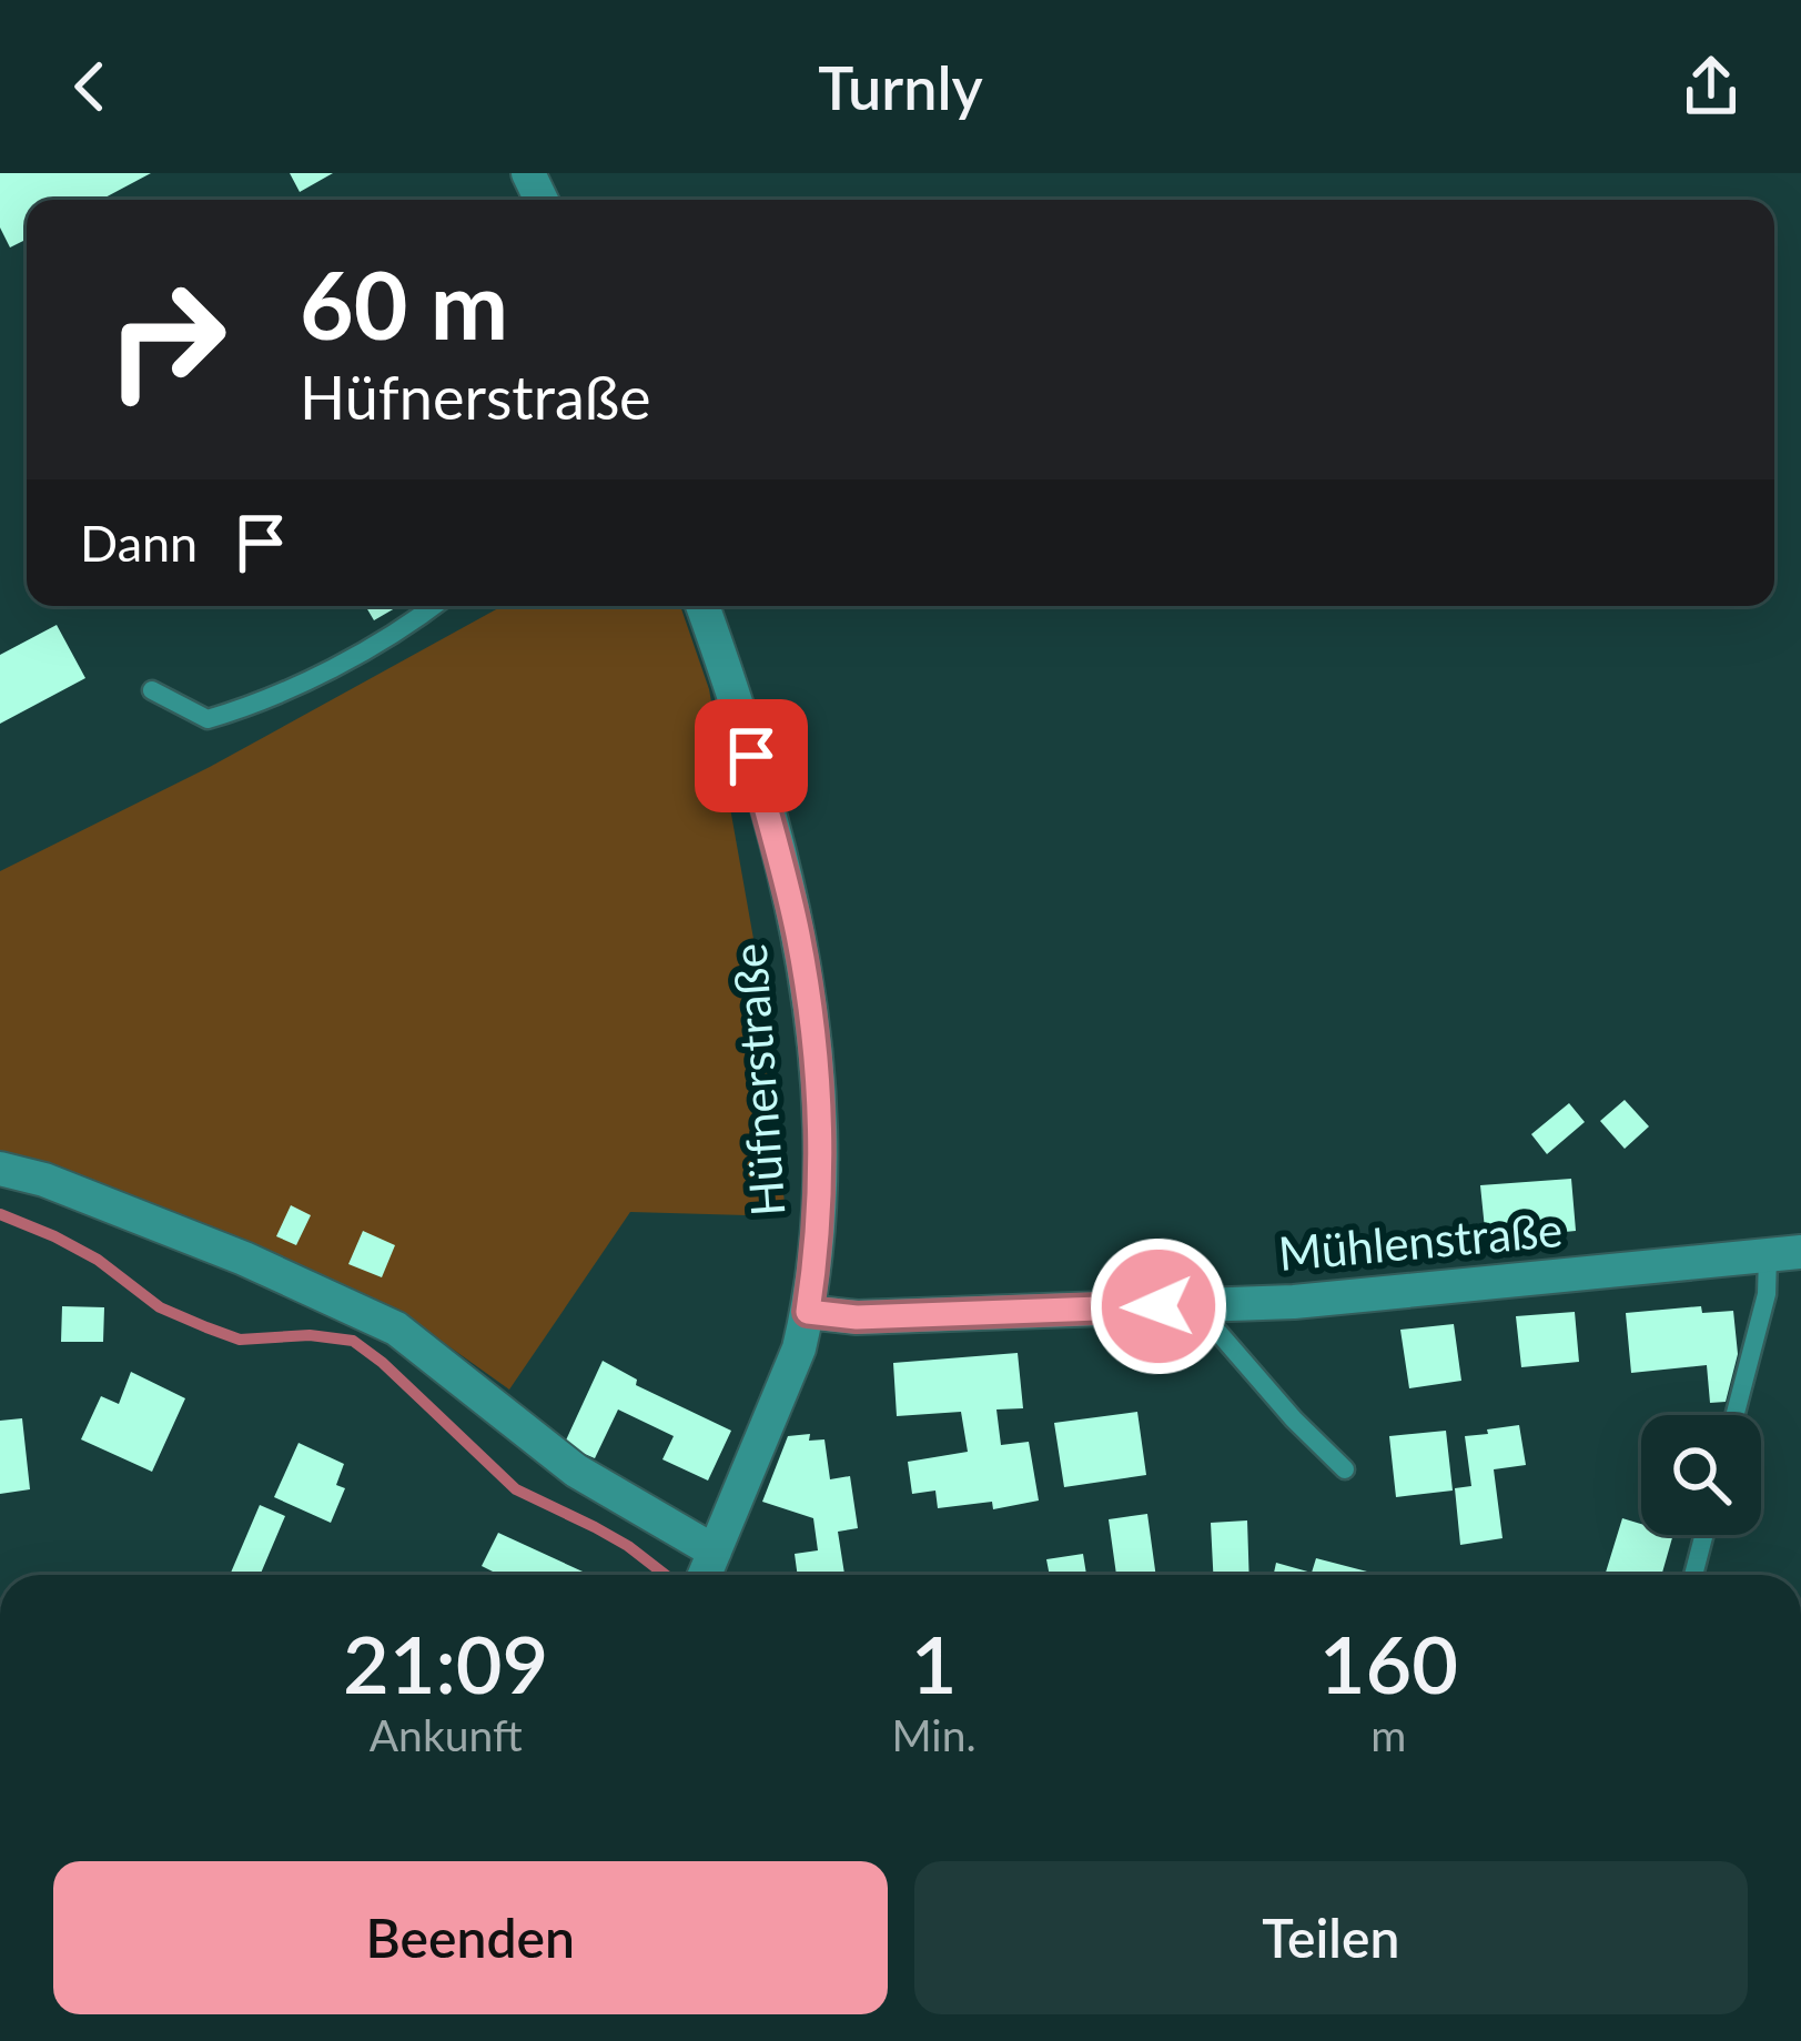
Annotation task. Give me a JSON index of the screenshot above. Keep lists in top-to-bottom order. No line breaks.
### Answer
{"streets":{"street":["Hüfnerstraße","Mühlenstraße"]},"crossings":[["Hüfnerstraße","Mühlenstraße"]],"page":{"header":"Turnly","turn":["60 m","Hüfnerstraße"],"then":"Dann","eta":["21:09","Ankunft","1","Min.","160","m"],"buttons":["Beenden","Teilen"]}}
